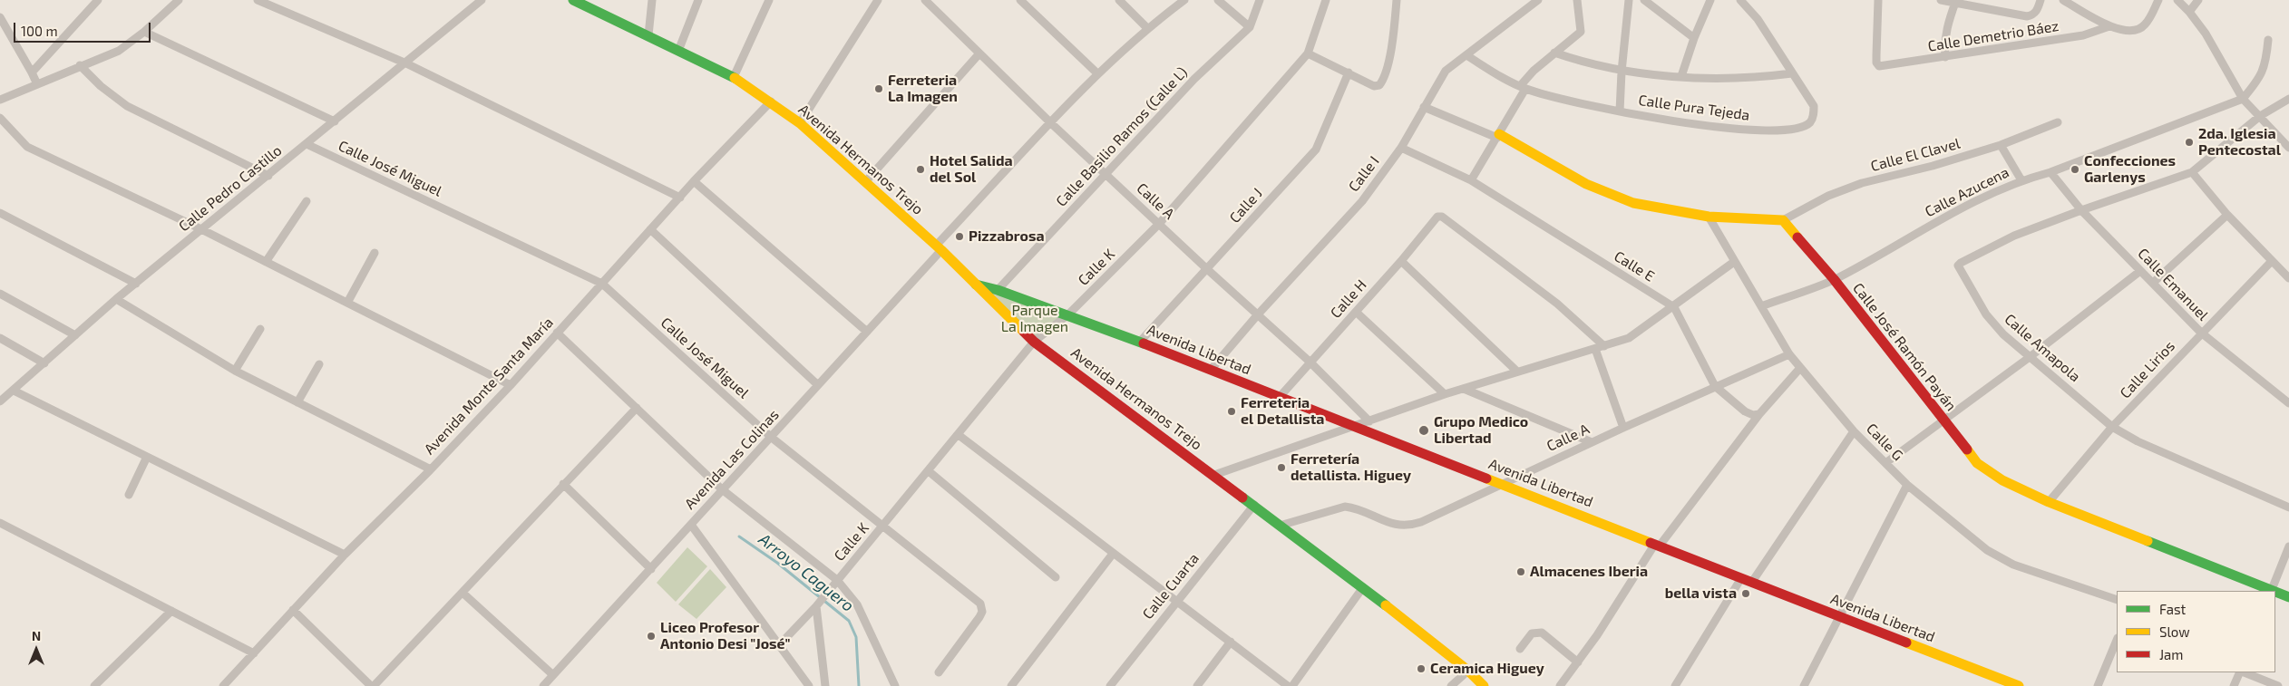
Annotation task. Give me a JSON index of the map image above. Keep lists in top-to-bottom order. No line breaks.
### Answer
{"streets":{"street":["Calle Demetrio Báez","Calle Pura Tejeda","Calle Basilio Ramos (Calle L)","Calle El Clavel","Avenida Hermanos Trejo","Calle José Miguel","Calle I","Calle Pedro Castillo","Calle Azucena","Calle A","Calle J","Calle E","Calle K","Calle Emanuel","Calle H","Calle José Ramón Payán","Calle Amapola","Avenida Libertad","Calle Lirios","Avenida Monte Santa María","Calle G","Avenida Las Colinas","Calle Cuarta"]},"crossings":[["Calle Pura Tejeda","Calle I"],["Calle Basilio Ramos (Calle L)","Calle A"],["Calle Basilio Ramos (Calle L)","Avenida Libertad"],["Calle El Clavel","Calle José Ramón Payán"],["Avenida Hermanos Trejo","Calle A"],["Avenida Hermanos Trejo","Calle K"],["Avenida Hermanos Trejo","Avenida Libertad"],["Avenida Hermanos Trejo","Avenida Monte Santa María"],["Avenida Hermanos Trejo","Avenida Las Colinas"],["Avenida Hermanos Trejo","Calle Cuarta"],["Calle José Miguel","Calle Pedro Castillo"],["Calle José Miguel","Calle K"],["Calle José Miguel","Avenida Monte Santa María"],["Calle José Miguel","Avenida Las Colinas"],["Calle I","Calle A"],["Calle I","Calle E"],["Calle I","Avenida Libertad"],["Calle Azucena","Calle Emanuel"],["Calle Azucena","Calle José Ramón Payán"],["Calle Azucena","Calle G"],["Calle A","Calle J"],["Calle A","Calle K"],["Calle A","Calle H"],["Calle A","Avenida Libertad"],["Calle A","Calle G"],["Calle A","Avenida Las Colinas"],["Calle J","Avenida Libertad"],["Calle K","Avenida Libertad"],["Calle Emanuel","Calle Amapola"],["Calle Emanuel","Calle Lirios"],["Calle H","Avenida Libertad"],["Calle José Ramón Payán","Calle Lirios"],["Calle Amapola","Calle Lirios"]],"water":["Arroyo Caguero"],"parks":["Parque La Imagen"],"places":["Ferreteria La Imagen","2da. Iglesia Pentecostal","Hotel Salida del Sol","Confecciones Garlenys","Pizzabrosa","Ferreteria el Detallista","Grupo Medico Libertad","Ferretería detallista. Higuey","Almacenes Iberia","bella vista","Liceo Profesor Antonio Desi \"José\"","Ceramica Higuey"],"legend":["Fast","Slow","Jam"],"scale_bar":"100 m","north":"top"}
